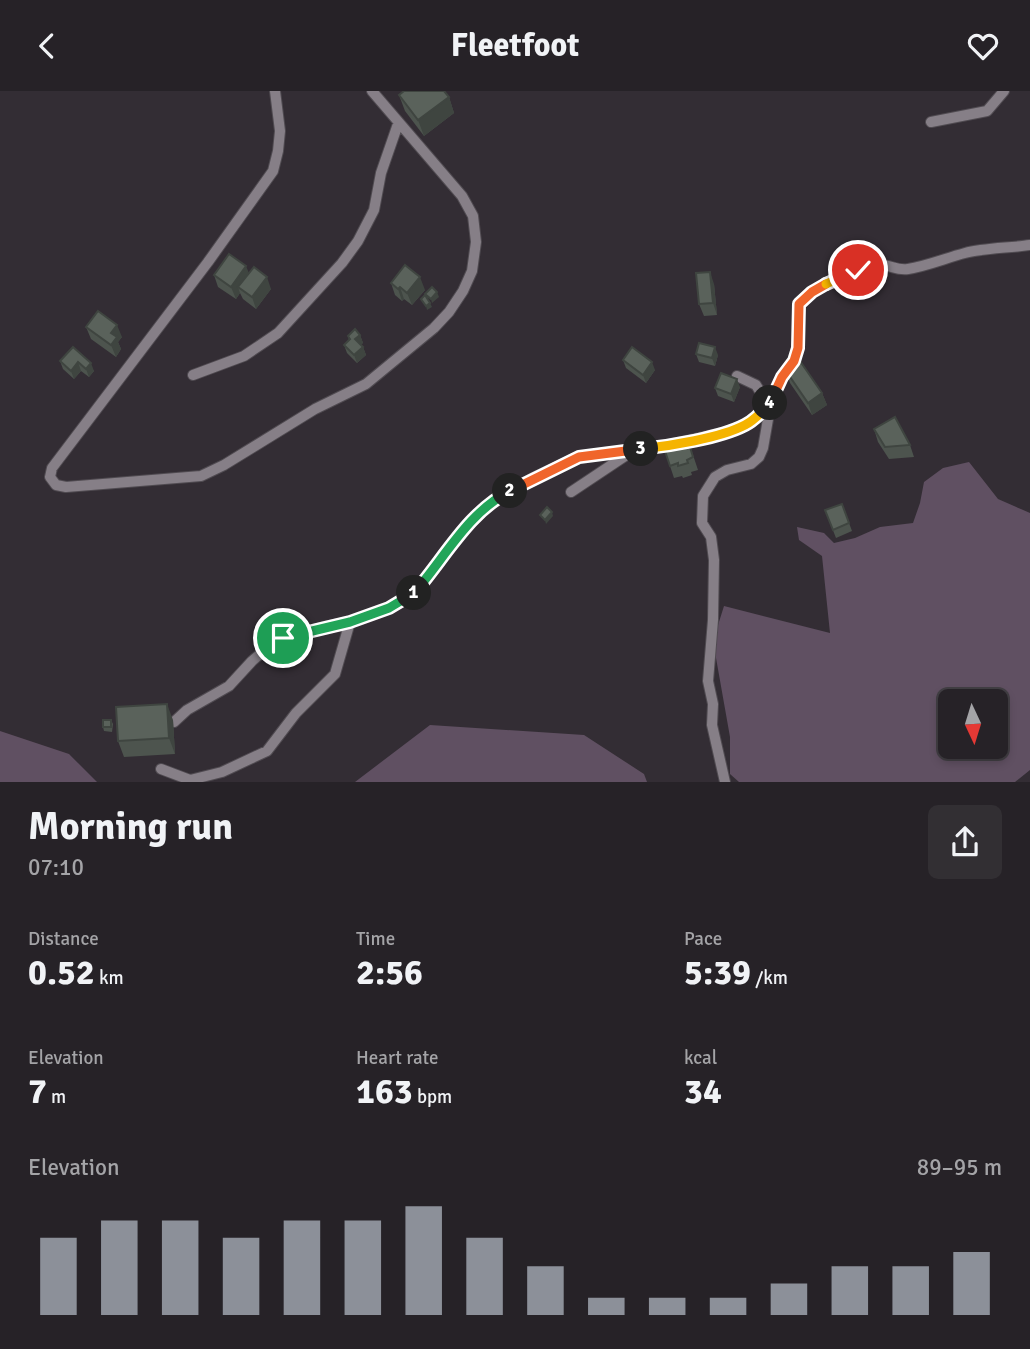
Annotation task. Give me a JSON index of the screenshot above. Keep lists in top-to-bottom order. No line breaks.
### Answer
{"north":"bottom","page":{"header":"Fleetfoot","pins":["4","3","2","1"],"heading":["Morning run","07:10"],"stats":[["Distance","0.52 km"],["Time","2:56"],["Pace","5:39 /km"],["Elevation","7 m"],["Heart rate","163 bpm"],["kcal","34"]],"chart":["Elevation","89–95 m"]}}
